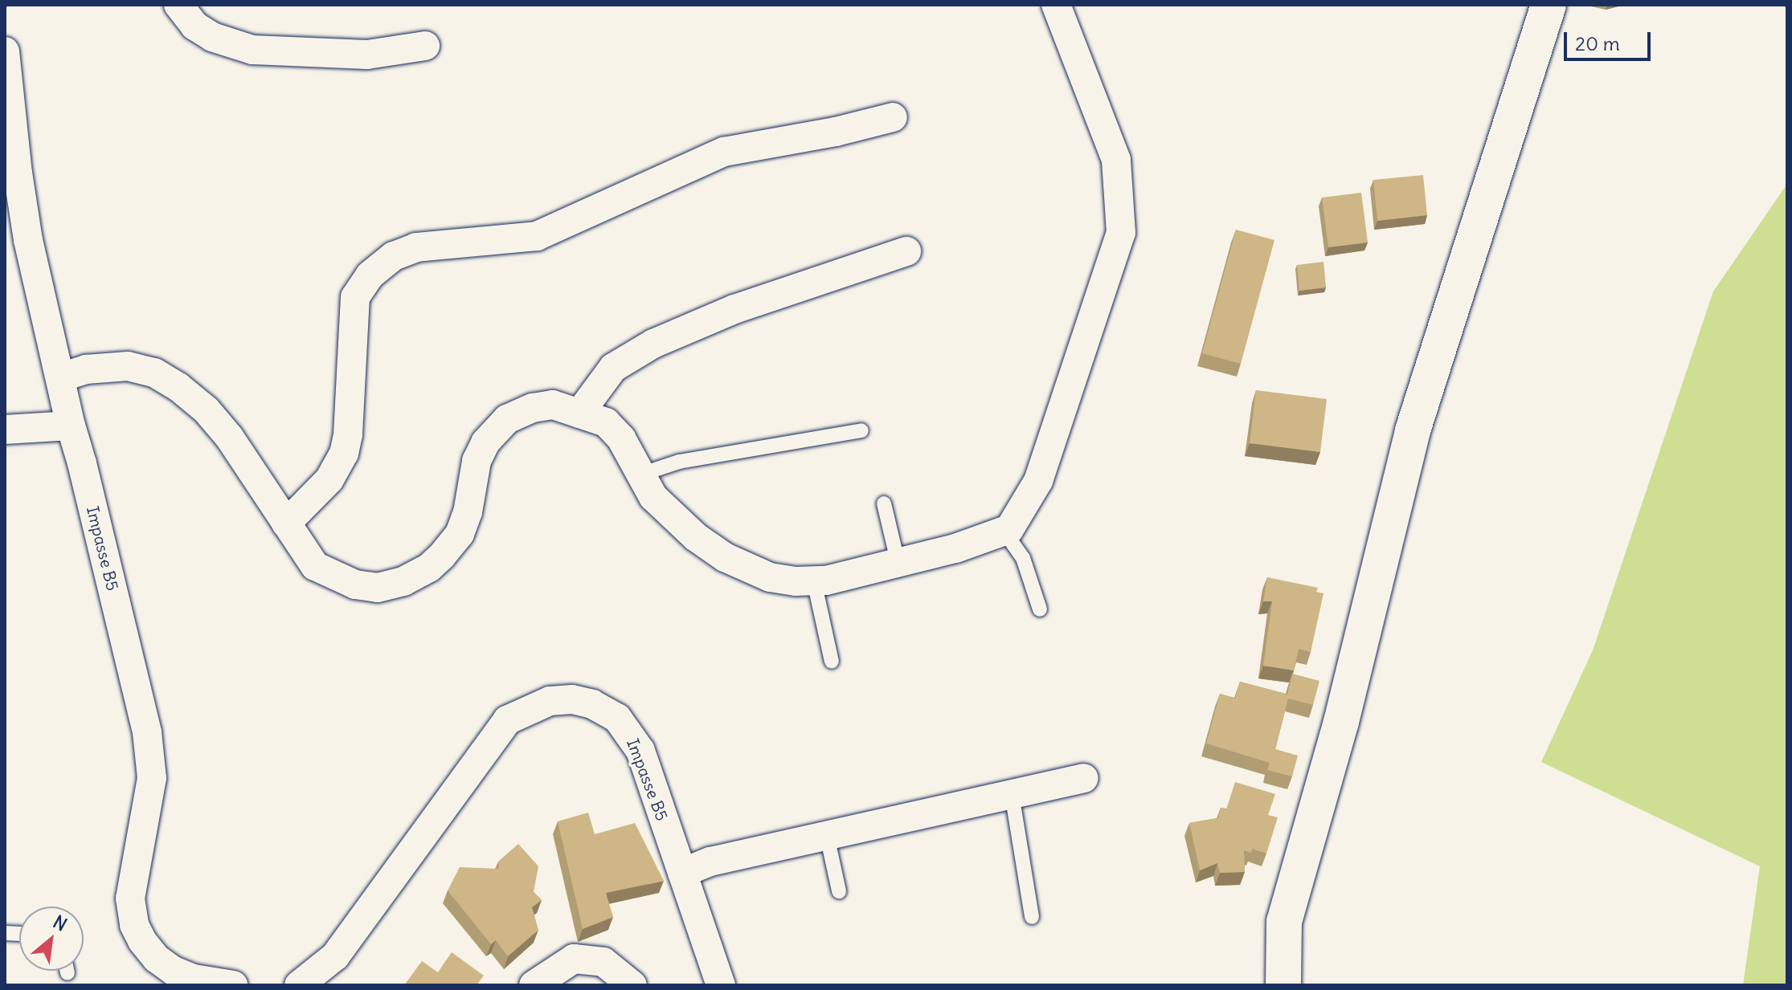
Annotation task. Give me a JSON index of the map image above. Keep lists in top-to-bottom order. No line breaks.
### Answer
{"streets":{"street":["Impasse B5"]},"scale_bar":"20 m","north":"top right"}
